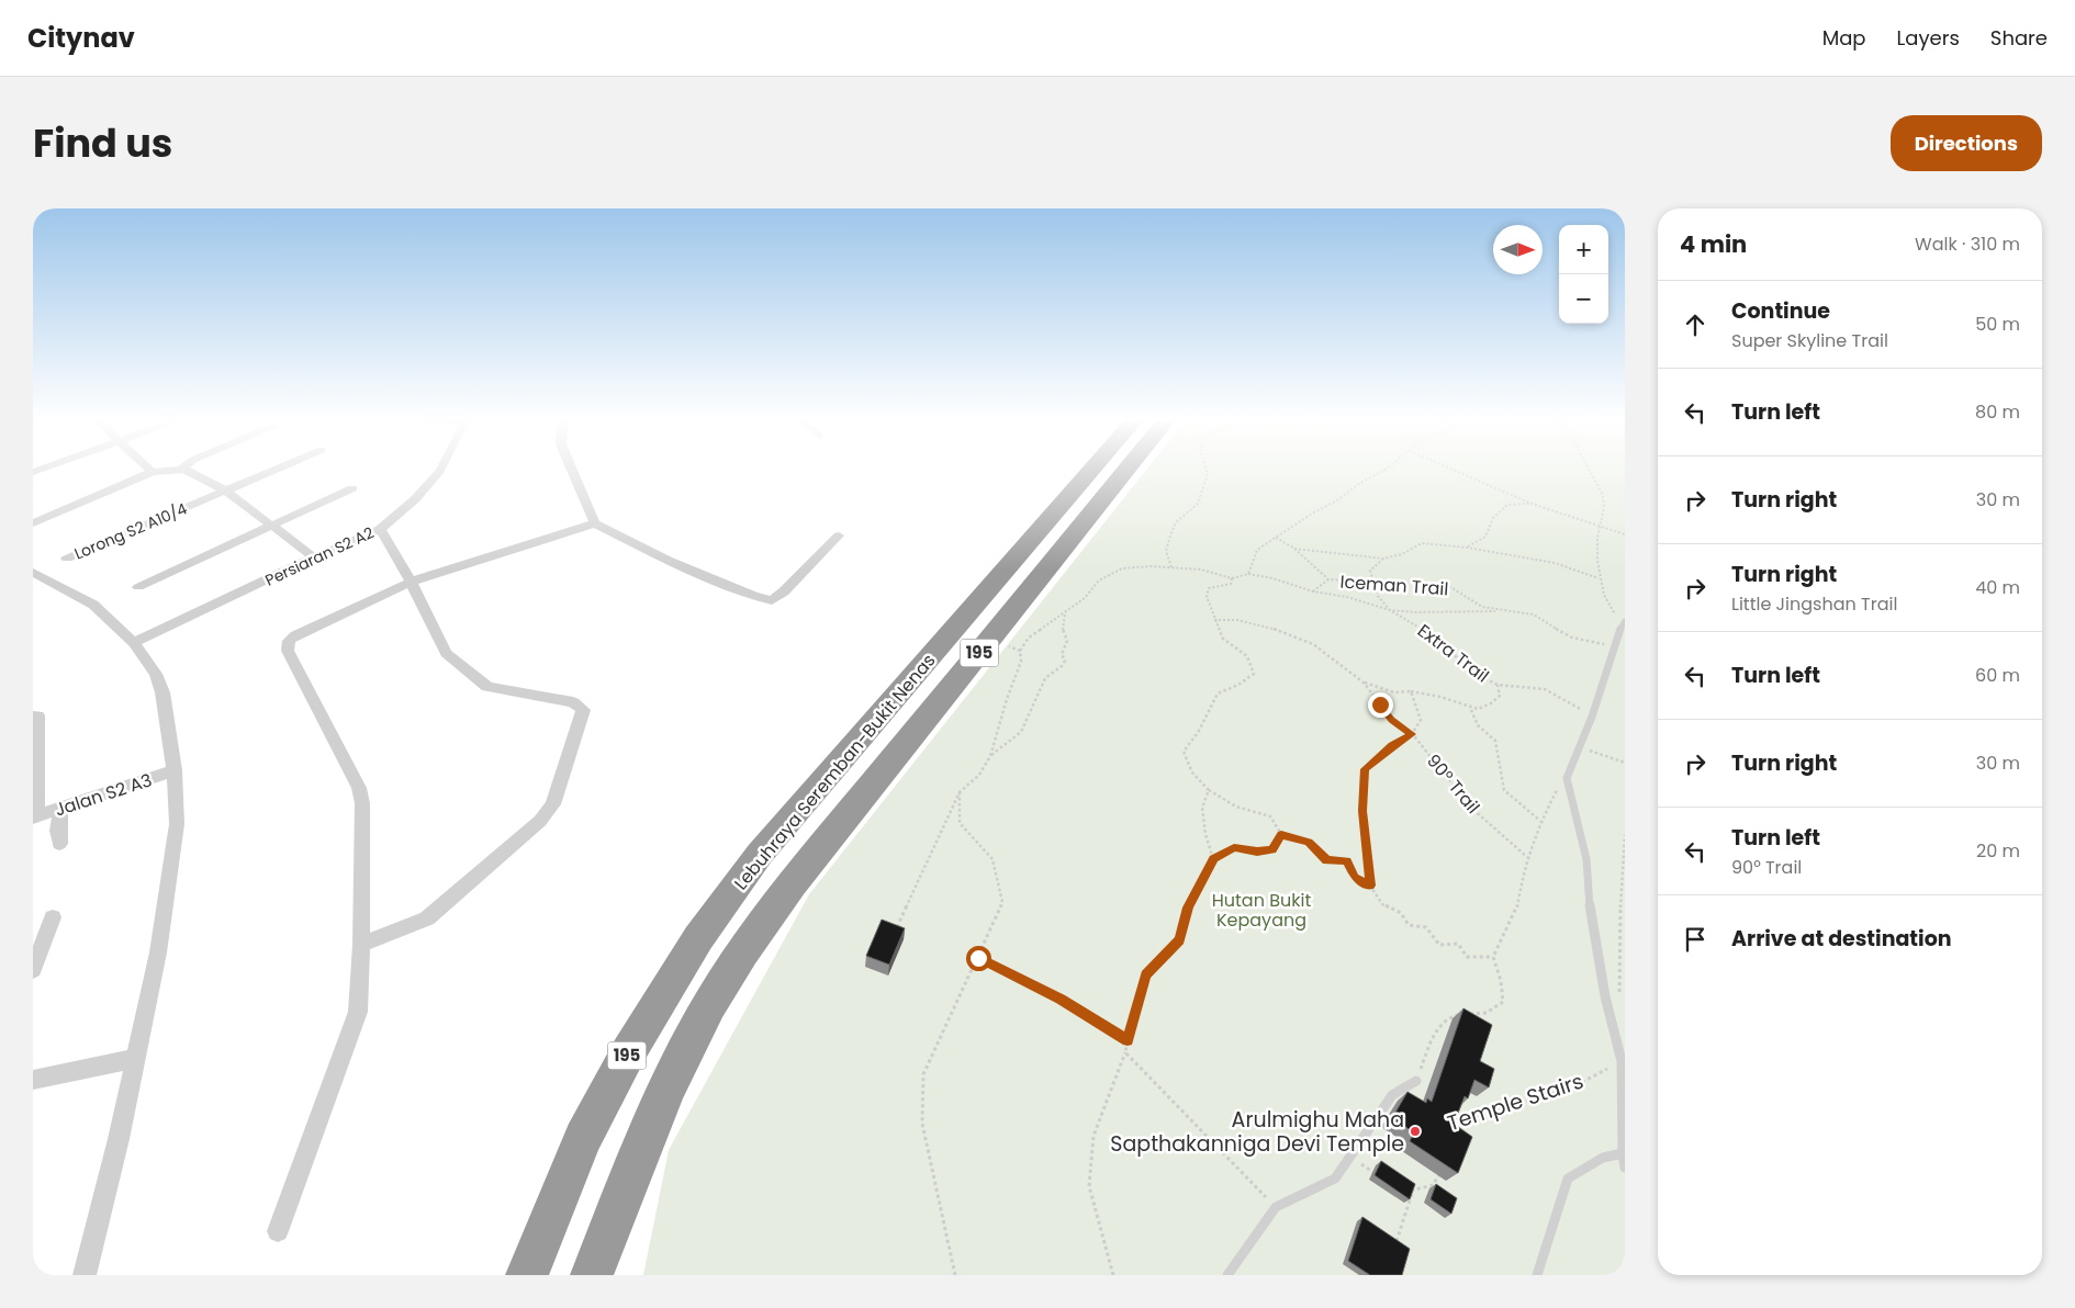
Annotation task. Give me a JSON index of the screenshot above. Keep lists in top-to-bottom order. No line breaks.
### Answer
{"streets":{"highway":["195","Lebuhraya Seremban-Bukit Nenas"],"street":["Lorong S2 A10/4","Persiaran S2 A2","Jalan S2 A3"],"path":["Iceman Trail","Extra Trail","90° Trail","Temple Stairs"]},"parks":["Hutan Bukit Kepayang"],"places":["Arulmighu Maha Sapthakanniga Devi Temple"],"north":"right","page":{"header":"Citynav","nav":["Map","Layers","Share"],"title":"Find us","buttons":"Directions","heading":["4 min","Walk · 310 m"],"map_buttons":["+","−"],"list":[["Continue","Super Skyline Trail","50 m"],["Turn left","80 m"],["Turn right","30 m"],["Turn right","Little Jingshan Trail","40 m"],["Turn left","60 m"],["Turn right","30 m"],["Turn left","90° Trail","20 m"],"Arrive at destination"]}}
